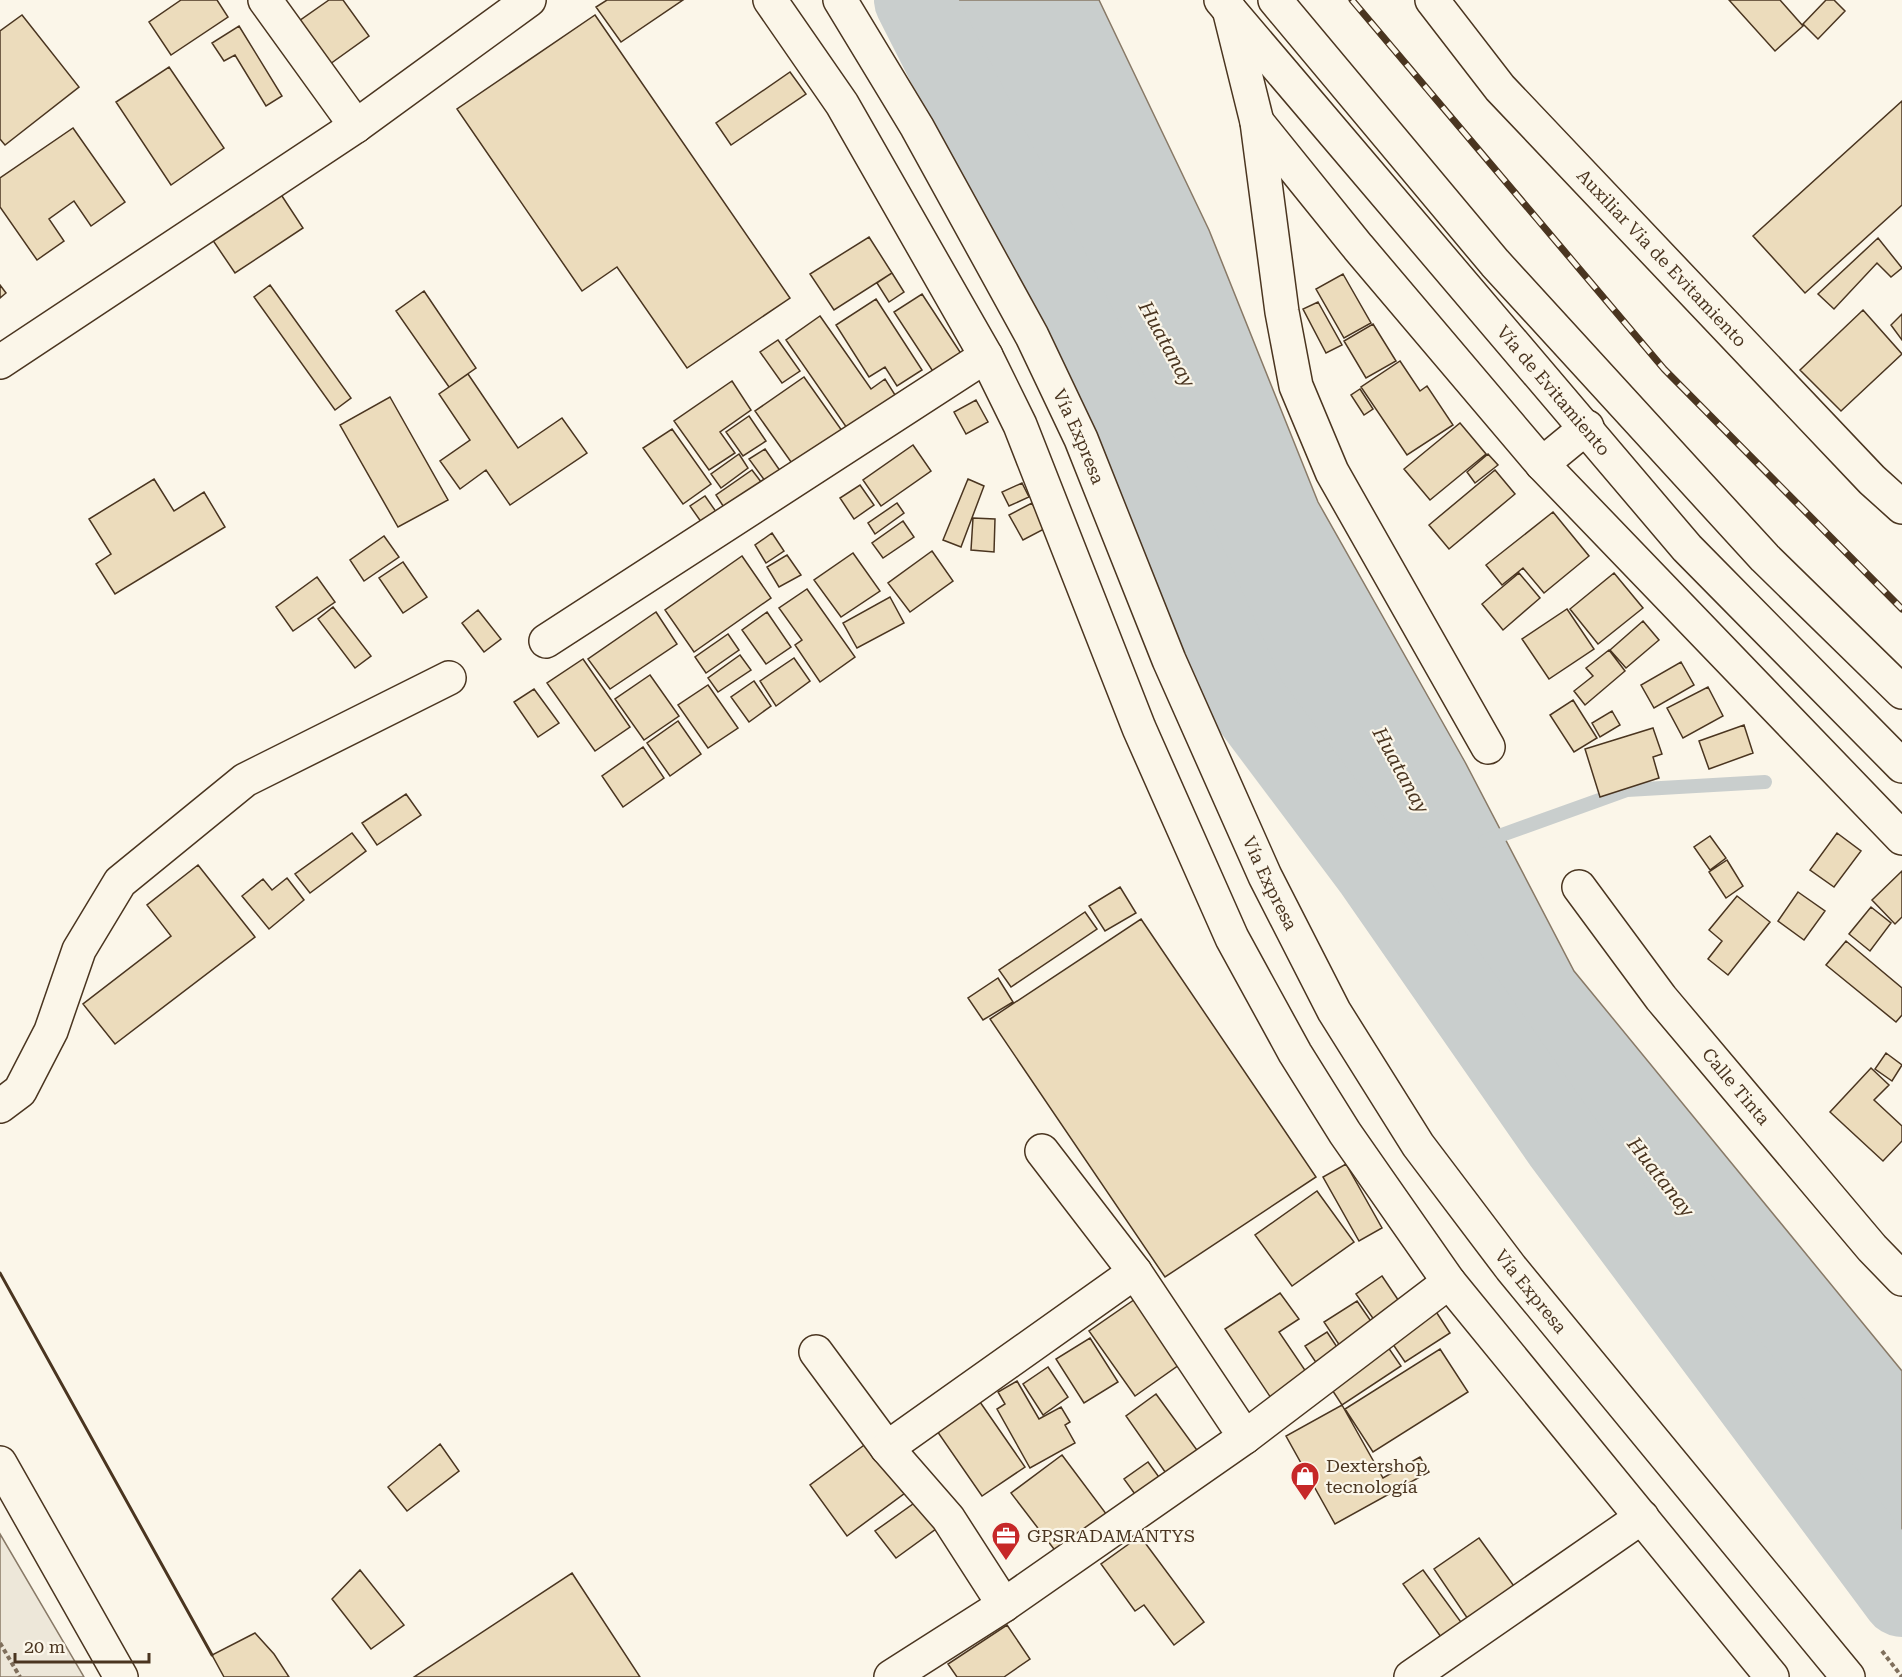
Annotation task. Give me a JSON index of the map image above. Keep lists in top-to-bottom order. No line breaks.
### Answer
{"streets":{"main road":["Auxiliar Via de Evitamiento","Vía de Evitamiento","Vía Expresa","Calle Tinta"]},"water":["Huatanay"],"places":{"shop":["Dextershop tecnología"],"office":["GPSRADAMANTYS"]},"scale_bar":"20 m"}
